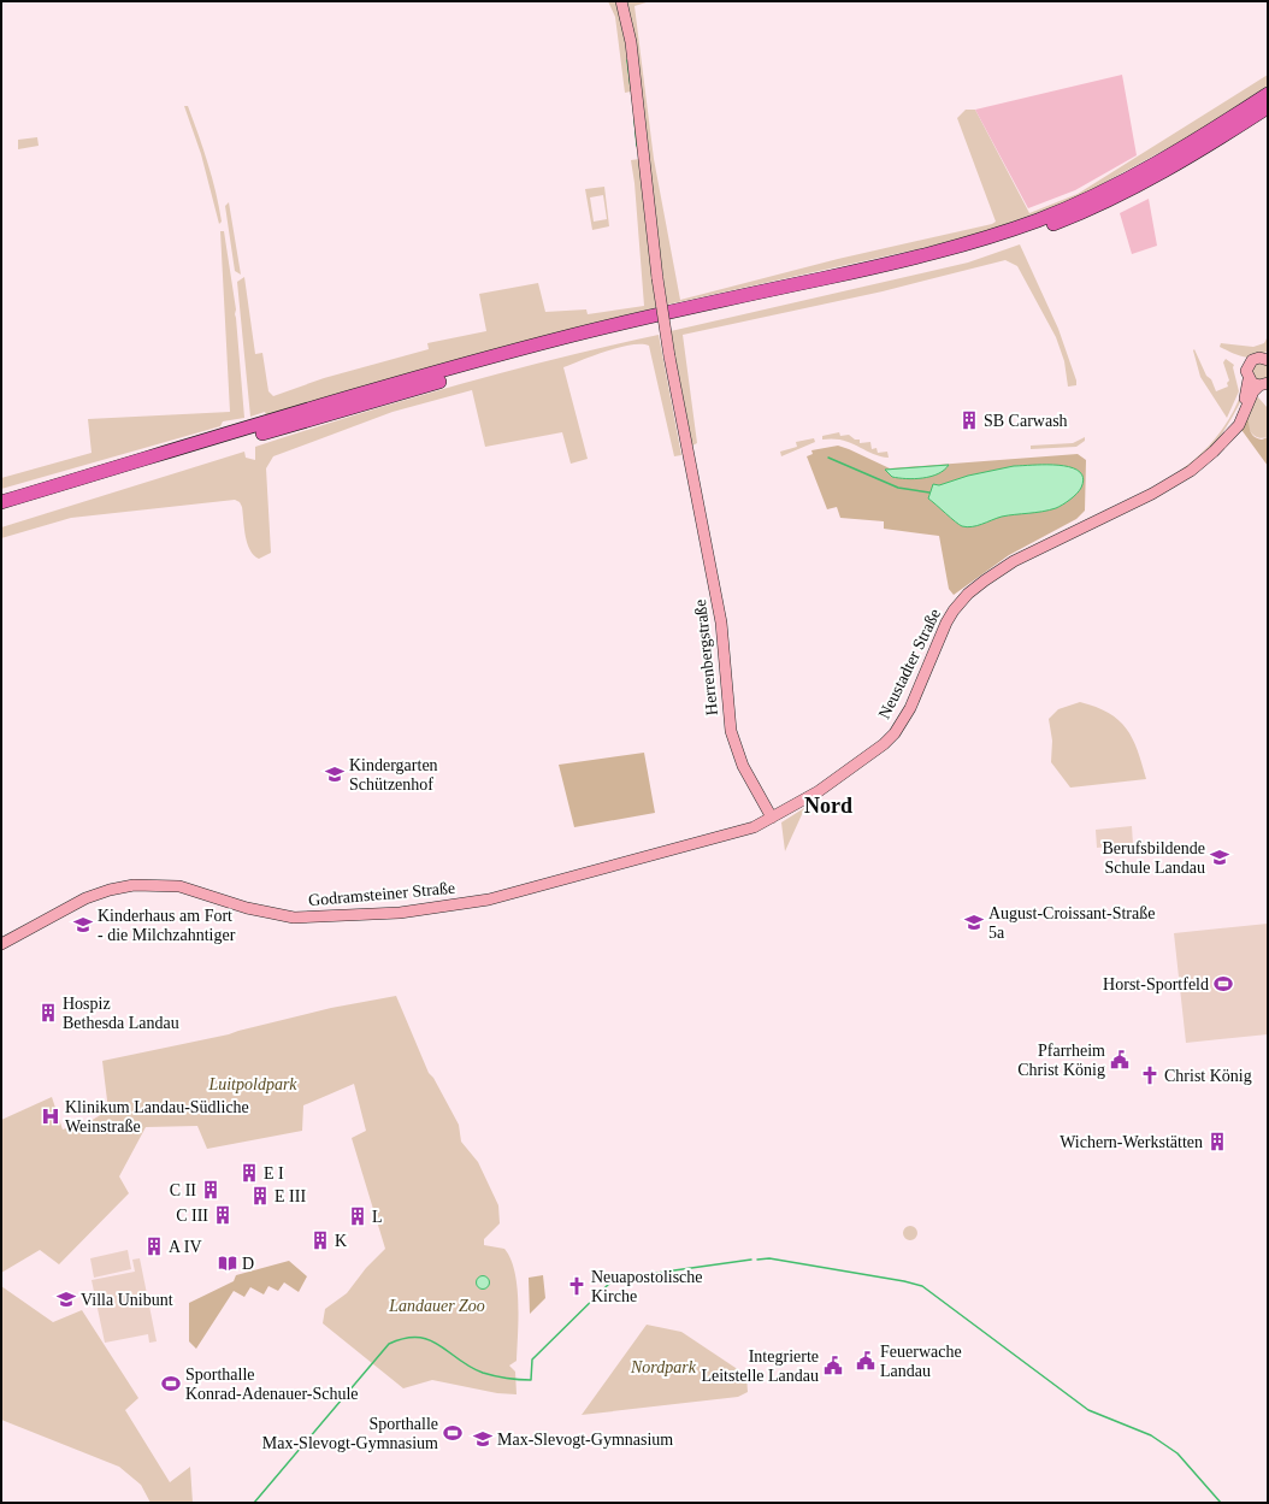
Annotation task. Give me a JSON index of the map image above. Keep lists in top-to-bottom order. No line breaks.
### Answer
{"streets":{"main road":["Herrenbergstraße","Neustadter Straße","Godramsteiner Straße"]},"crossings":[["Herrenbergstraße","Neustadter Straße"],["Herrenbergstraße","Godramsteiner Straße"],["Neustadter Straße","Godramsteiner Straße"]],"districts":["Nord"],"parks":["Luitpoldpark","Landauer Zoo","Nordpark"],"places":{"building":["SB Carwash","Hospiz Bethesda Landau","Wichern-Werkstätten","E I","C II","E III","C III","L","K","A IV"],"school or university":["Kindergarten Schützenhof","Berufsbildende Schule Landau","August-Croissant-Straße 5a","Kinderhaus am Fort - die Milchzahntiger","Villa Unibunt","Max-Slevogt-Gymnasium"],"sports":["Horst-Sportfeld","Sporthalle Konrad-Adenauer-Schule","Sporthalle Max-Slevogt-Gymnasium"],"public building":["Pfarrheim Christ König","Feuerwache Landau","Integrierte Leitstelle Landau"],"church":["Christ König","Neuapostolische Kirche"],"hospital":["Klinikum Landau-Südliche Weinstraße"],"library":["D"]}}
